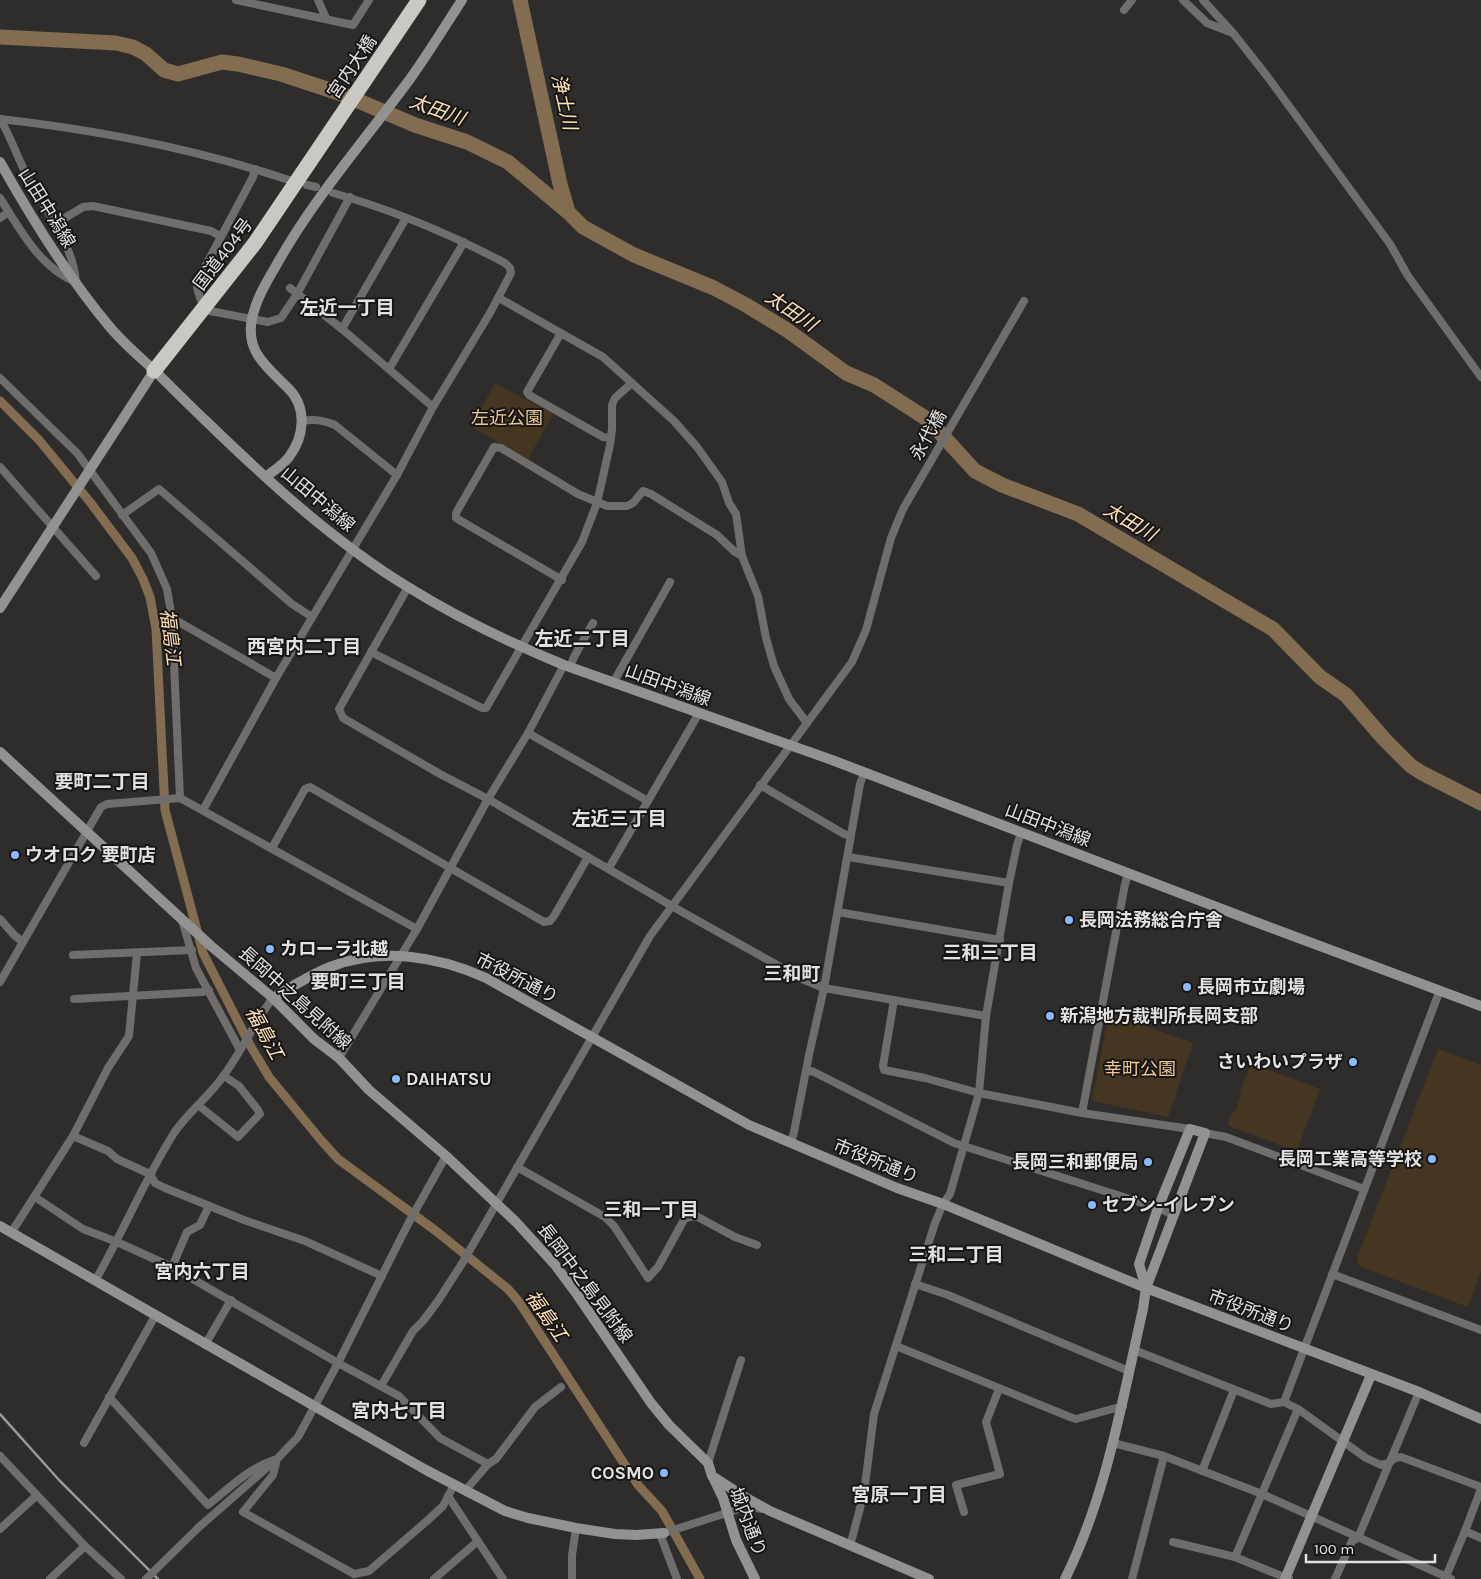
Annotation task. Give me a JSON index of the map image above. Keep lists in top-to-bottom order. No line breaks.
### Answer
{"streets":{"highway":["宮内大橋","国道404号"],"street":["山田中潟線","永代橋","市役所通り","長岡中之島見附線","城内通り"]},"crossings":[["宮内大橋","国道404号"],["山田中潟線","国道404号"],["山田中潟線","永代橋"],["永代橋","市役所通り"],["永代橋","長岡中之島見附線"],["市役所通り","長岡中之島見附線"],["長岡中之島見附線","城内通り"]],"districts":["左近一丁目","左近二丁目","西宮内二丁目","要町二丁目","左近三丁目","三和三丁目","三和町","要町三丁目","三和一丁目","三和二丁目","宮内六丁目","宮内七丁目","宮原一丁目"],"water":["浄土川","太田川","福島江"],"parks":["左近公園","幸町公園"],"places":["ウオロク 要町店","長岡法務総合庁舎","カローラ北越","長岡市立劇場","新潟地方裁判所長岡支部","さいわいプラザ","DAIHATSU","長岡工業高等学校","長岡三和郵便局","セブン-イレブン","COSMO"],"scale_bar":"100 m"}
